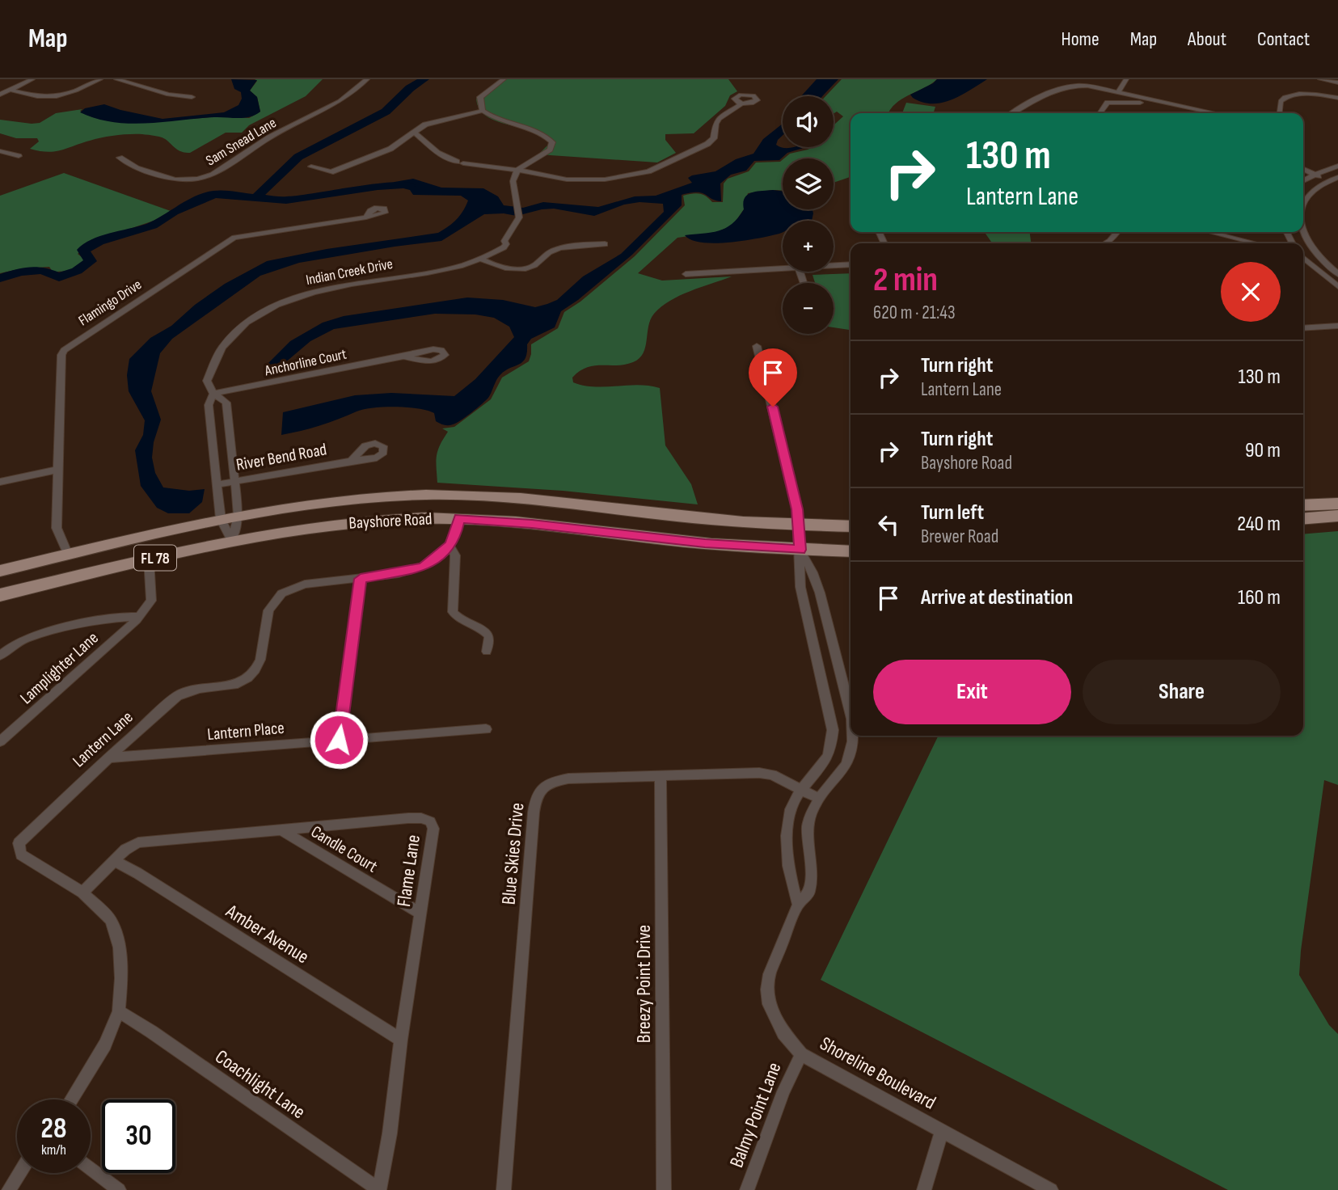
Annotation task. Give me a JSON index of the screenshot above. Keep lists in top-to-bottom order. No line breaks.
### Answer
{"streets":{"main road":["Bayshore Road","FL 78"],"street":["Sam Snead Lane","Indian Creek Drive","Flamingo Drive","Anchorline Court","River Bend Road","Lamplighter Lane","Lantern Place","Lantern Lane","Candle Court","Blue Skies Drive","Flame Lane","Amber Avenue","Breezy Point Drive","Shoreline Boulevard","Coachlight Lane","Balmy Point Lane"]},"crossings":[["Indian Creek Drive","Anchorline Court"],["Indian Creek Drive","River Bend Road"],["Indian Creek Drive","Bayshore Road"],["Flamingo Drive","Bayshore Road"],["Bayshore Road","Lamplighter Lane"],["Bayshore Road","Lantern Lane"],["Bayshore Road","Shoreline Boulevard"],["Lantern Place","Lantern Lane"],["Lantern Lane","Flame Lane"],["Lantern Lane","Coachlight Lane"],["Candle Court","Flame Lane"],["Blue Skies Drive","Breezy Point Drive"],["Blue Skies Drive","Shoreline Boulevard"],["Flame Lane","Amber Avenue"],["Flame Lane","Coachlight Lane"],["Shoreline Boulevard","Balmy Point Lane"]],"page":{"header":"Map","nav":["Home","Map","About","Contact"],"map_buttons":["+","−"],"turn":["130 m","Lantern Lane"],"heading":["2 min","620 m · 21:43"],"list":[{"name":"Turn right","note":"Lantern Lane","value":"130 m"},{"name":"Turn right","note":"Bayshore Road","value":"90 m"},{"name":"Turn left","note":"Brewer Road","value":"240 m"},{"name":"Arrive at destination","value":"160 m"}],"buttons":["Exit","Share"],"speed":"28 km/h","limit":"30"}}
